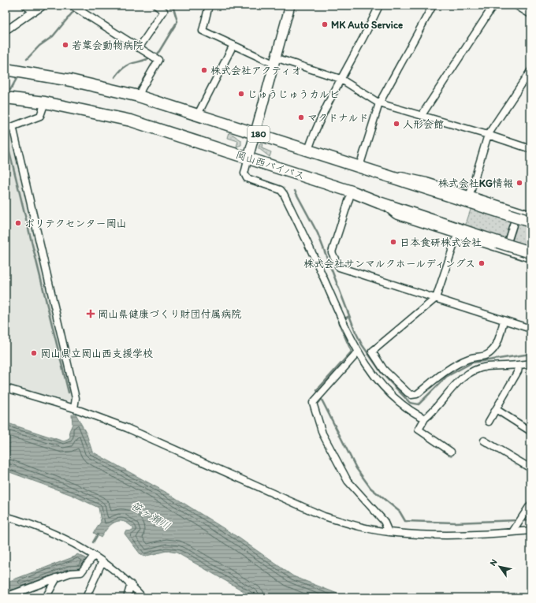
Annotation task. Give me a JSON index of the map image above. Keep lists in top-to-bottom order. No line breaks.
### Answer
{"streets":{"highway":["180","岡山西バイパス"]},"water":["笹ヶ瀬川"],"places":{"other":["MK Auto Service","若葉会動物病院","株式会社アクティオ","じゅうじゅうカルビ","マクドナルド","人形会館","株式会社KG情報","ポリテクセンター岡山","日本食研株式会社","株式会社サンマルクホールディングス","岡山県立岡山西支援学校"],"health":["岡山県健康づくり財団付属病院"]},"north":"top left"}
